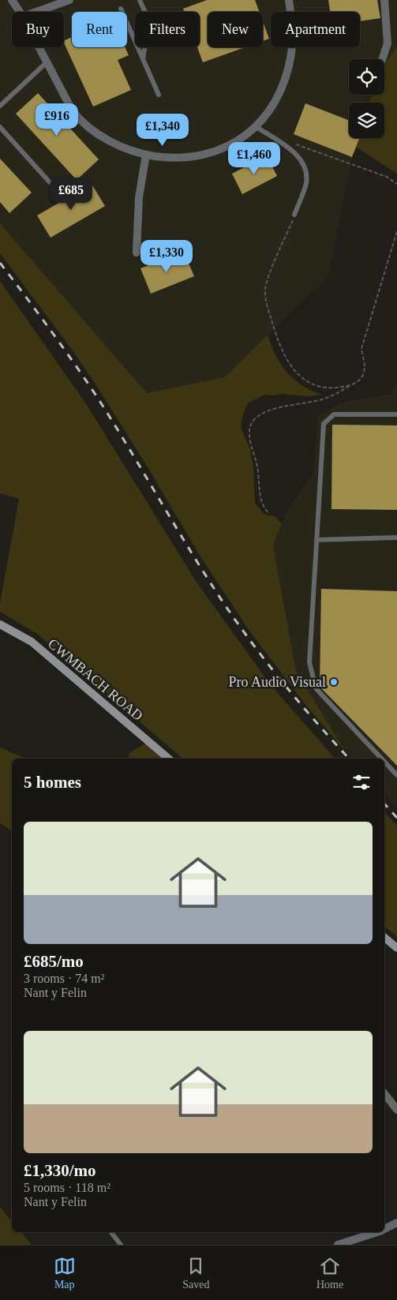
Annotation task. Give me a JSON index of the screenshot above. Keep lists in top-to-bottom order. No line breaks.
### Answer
{"streets":{"main road":["CWMBACH ROAD"]},"places":["Pro Audio Visual"],"page":{"chip":["Buy","Rent","Filters","New","Apartment"],"price":["£916","£1,340","£1,460","£685","£1,330"],"heading":"5 homes","list":[{"name":"£685/mo","note":"3 rooms · 74 m² · Nant y Felin"},{"name":"£1,330/mo","note":"5 rooms · 118 m² · Nant y Felin"}],"tabs":["Map","Saved","Home"]}}
